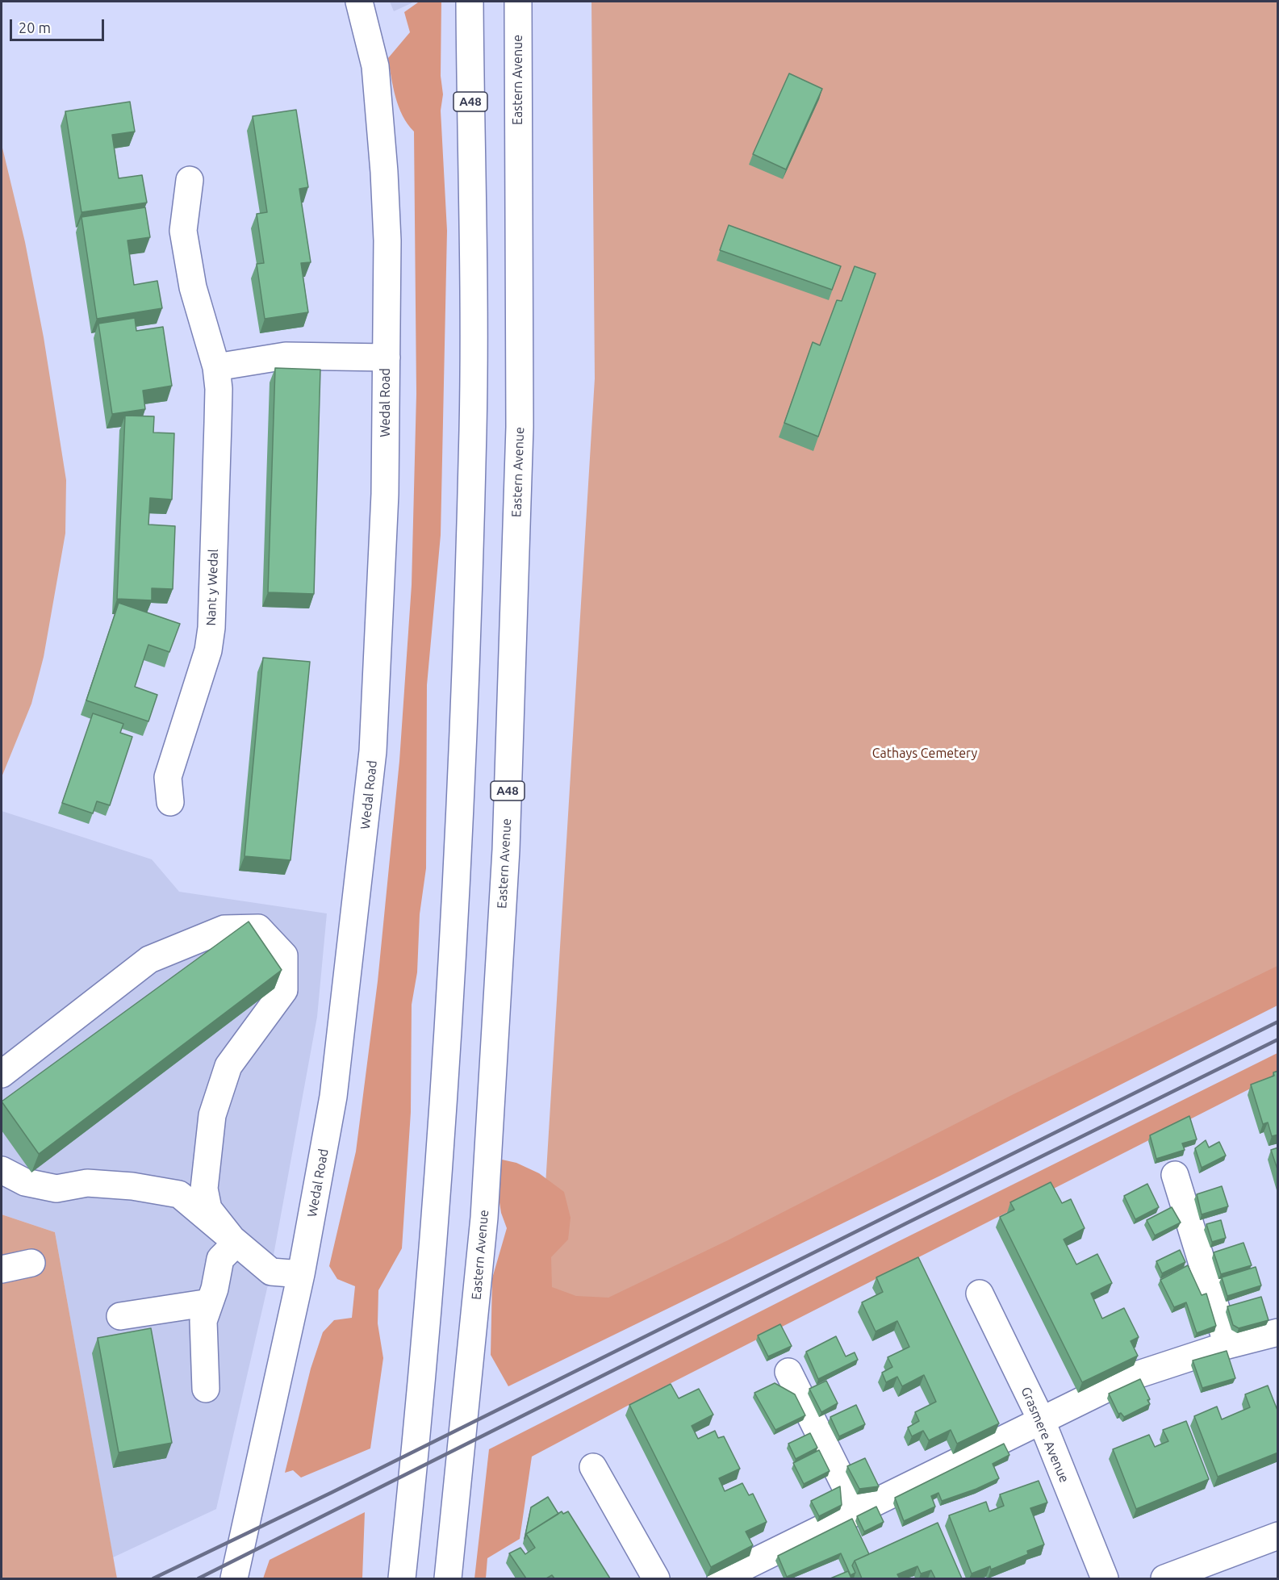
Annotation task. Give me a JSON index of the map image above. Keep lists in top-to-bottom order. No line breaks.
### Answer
{"streets":{"main road":["Eastern Avenue","A48","Wedal Road","Nant y Wedal","Grasmere Avenue"]},"parks":["Cathays Cemetery"],"scale_bar":"20 m"}
